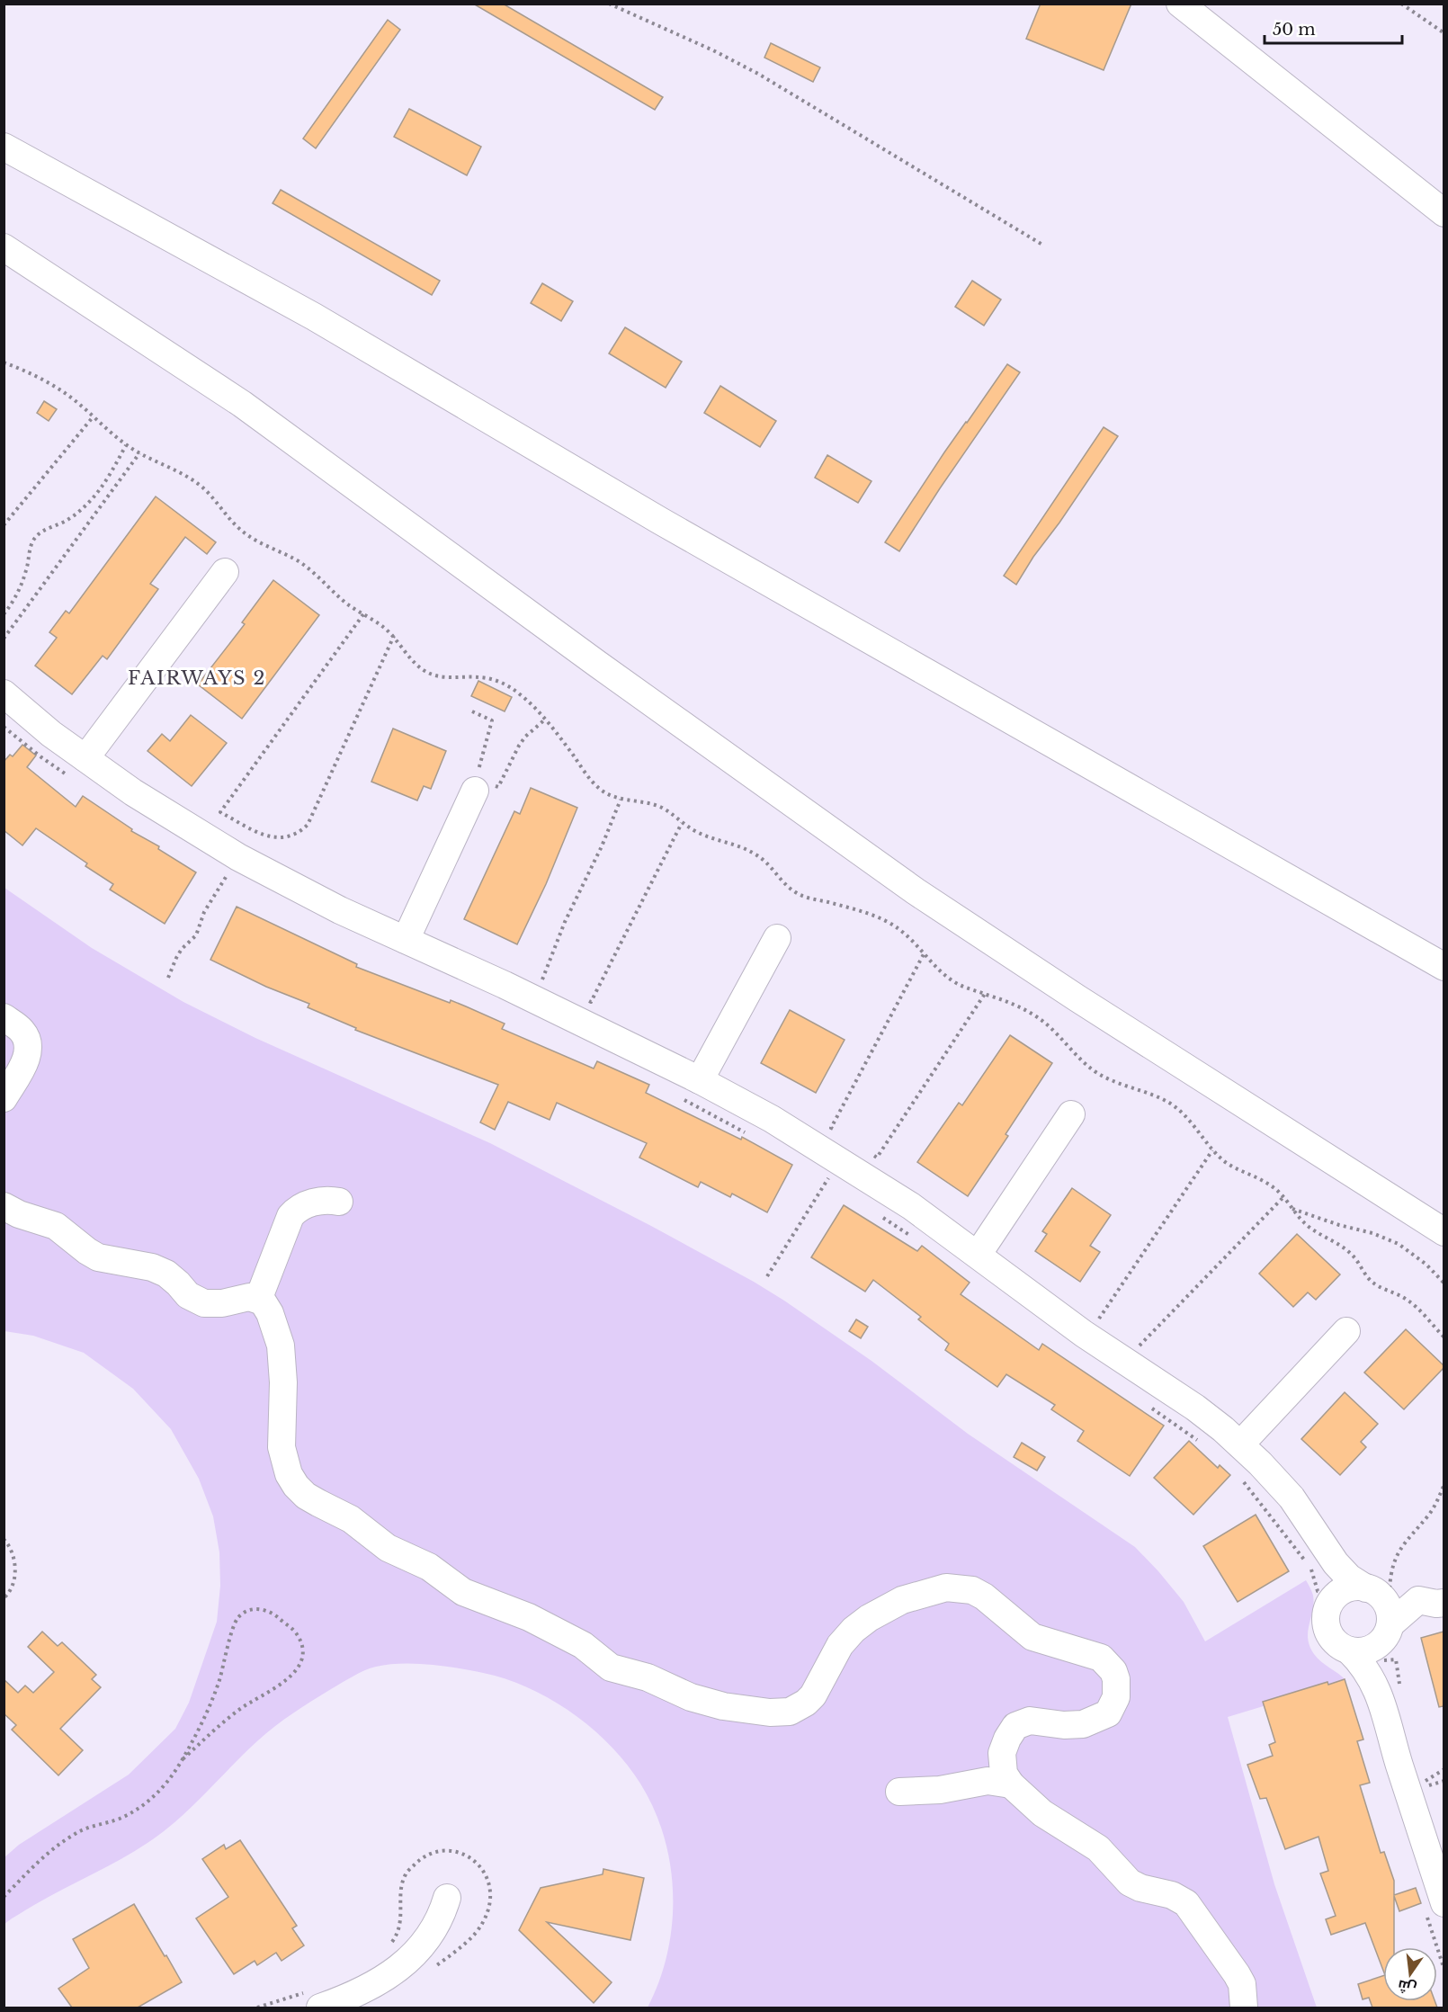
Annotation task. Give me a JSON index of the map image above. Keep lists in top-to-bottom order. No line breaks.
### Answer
{"districts":["FAIRWAYS 2"],"scale_bar":"50 m","north":"bottom"}
